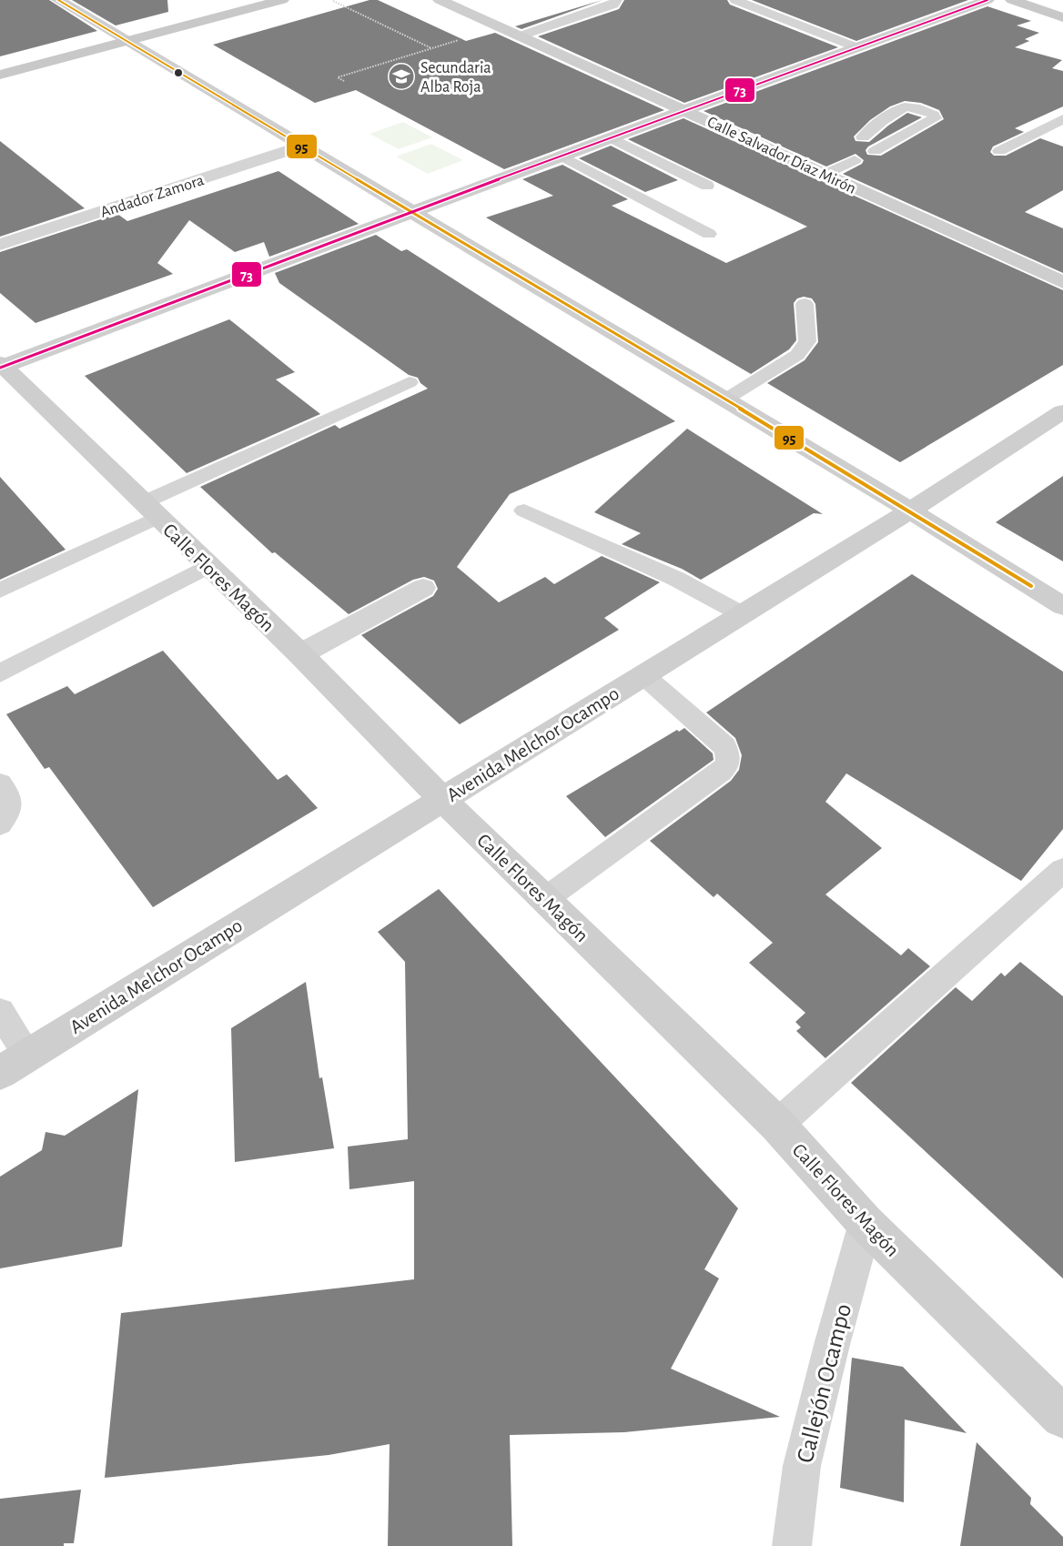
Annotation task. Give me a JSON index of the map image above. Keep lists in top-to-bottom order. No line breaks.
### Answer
{"streets":{"street":["Calle Salvador Díaz Mirón","Andador Zamora","Calle Flores Magón","Avenida Melchor Ocampo"],"lane":["Callejón Ocampo"]},"crossings":[["Calle Flores Magón","Avenida Melchor Ocampo"],["Calle Flores Magón","Callejón Ocampo"]],"places":{"school or university":["Secundaria Alba Roja"]},"lines":["transit line 95","transit line 73"]}
